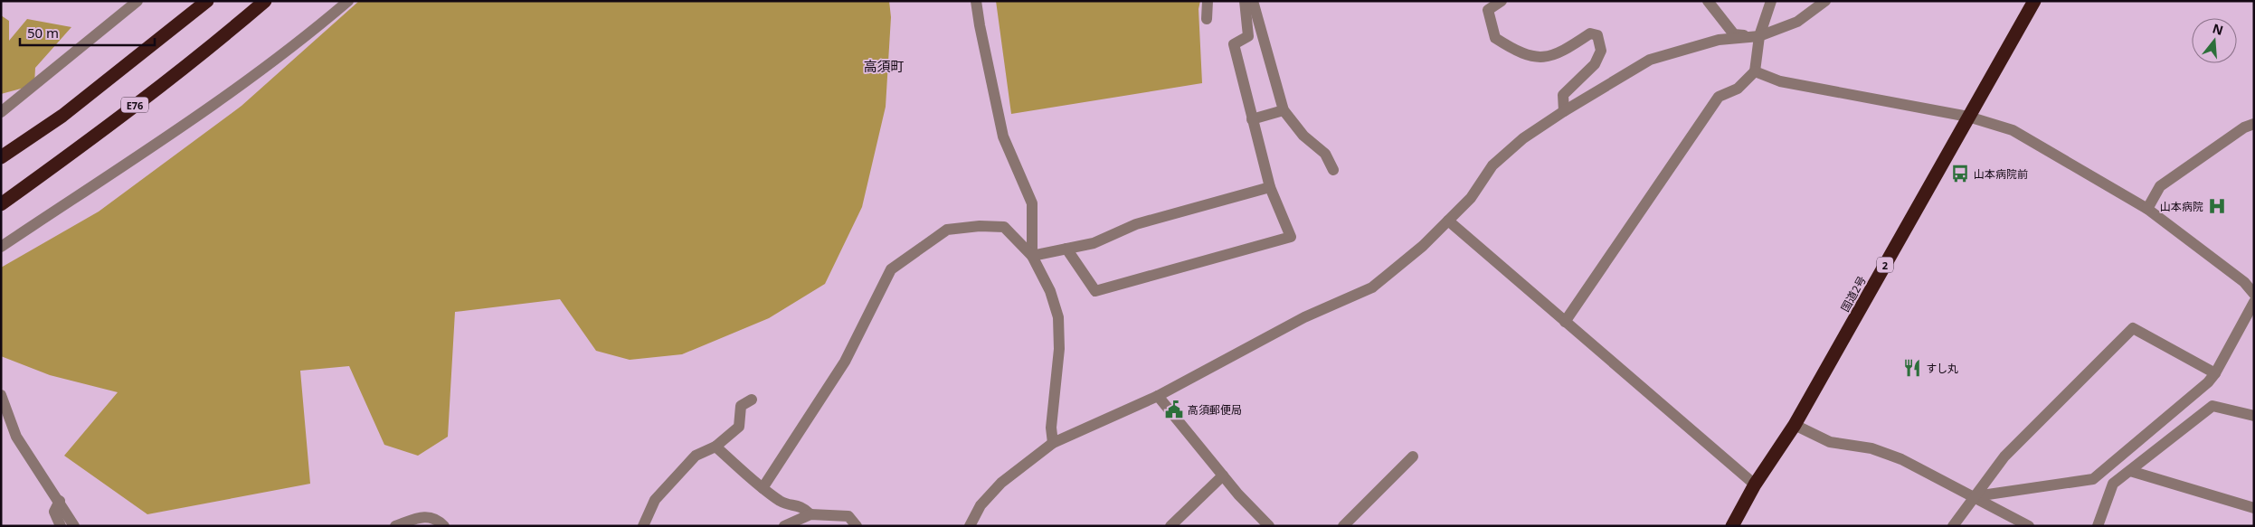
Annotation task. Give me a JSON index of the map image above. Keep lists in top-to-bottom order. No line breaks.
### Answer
{"streets":{"highway":["E76","2","国道2号"]},"districts":["高須町"],"places":{"bus stop":["山本病院前"],"hospital":["山本病院"],"restaurant":["すし丸"],"public building":["高須郵便局"]},"scale_bar":"50 m","north":"top"}
